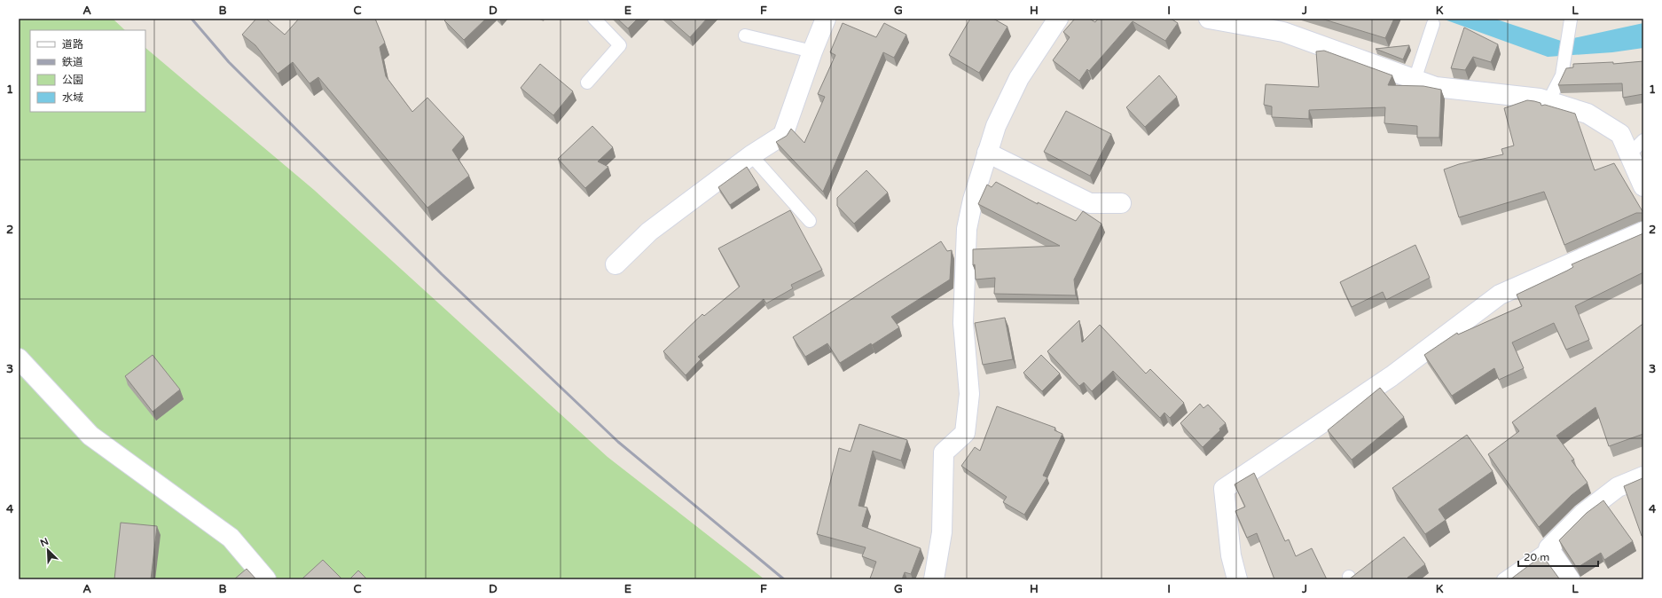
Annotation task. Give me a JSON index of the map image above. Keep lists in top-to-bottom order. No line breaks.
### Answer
{"legend":["道路","鉄道","公園","水域"],"scale_bar":"20 m","north":"top left","grid":{"columns":["A","B","C","D","E","F","G","H","I","J","K","L"],"rows":["1","2","3","4"]}}
